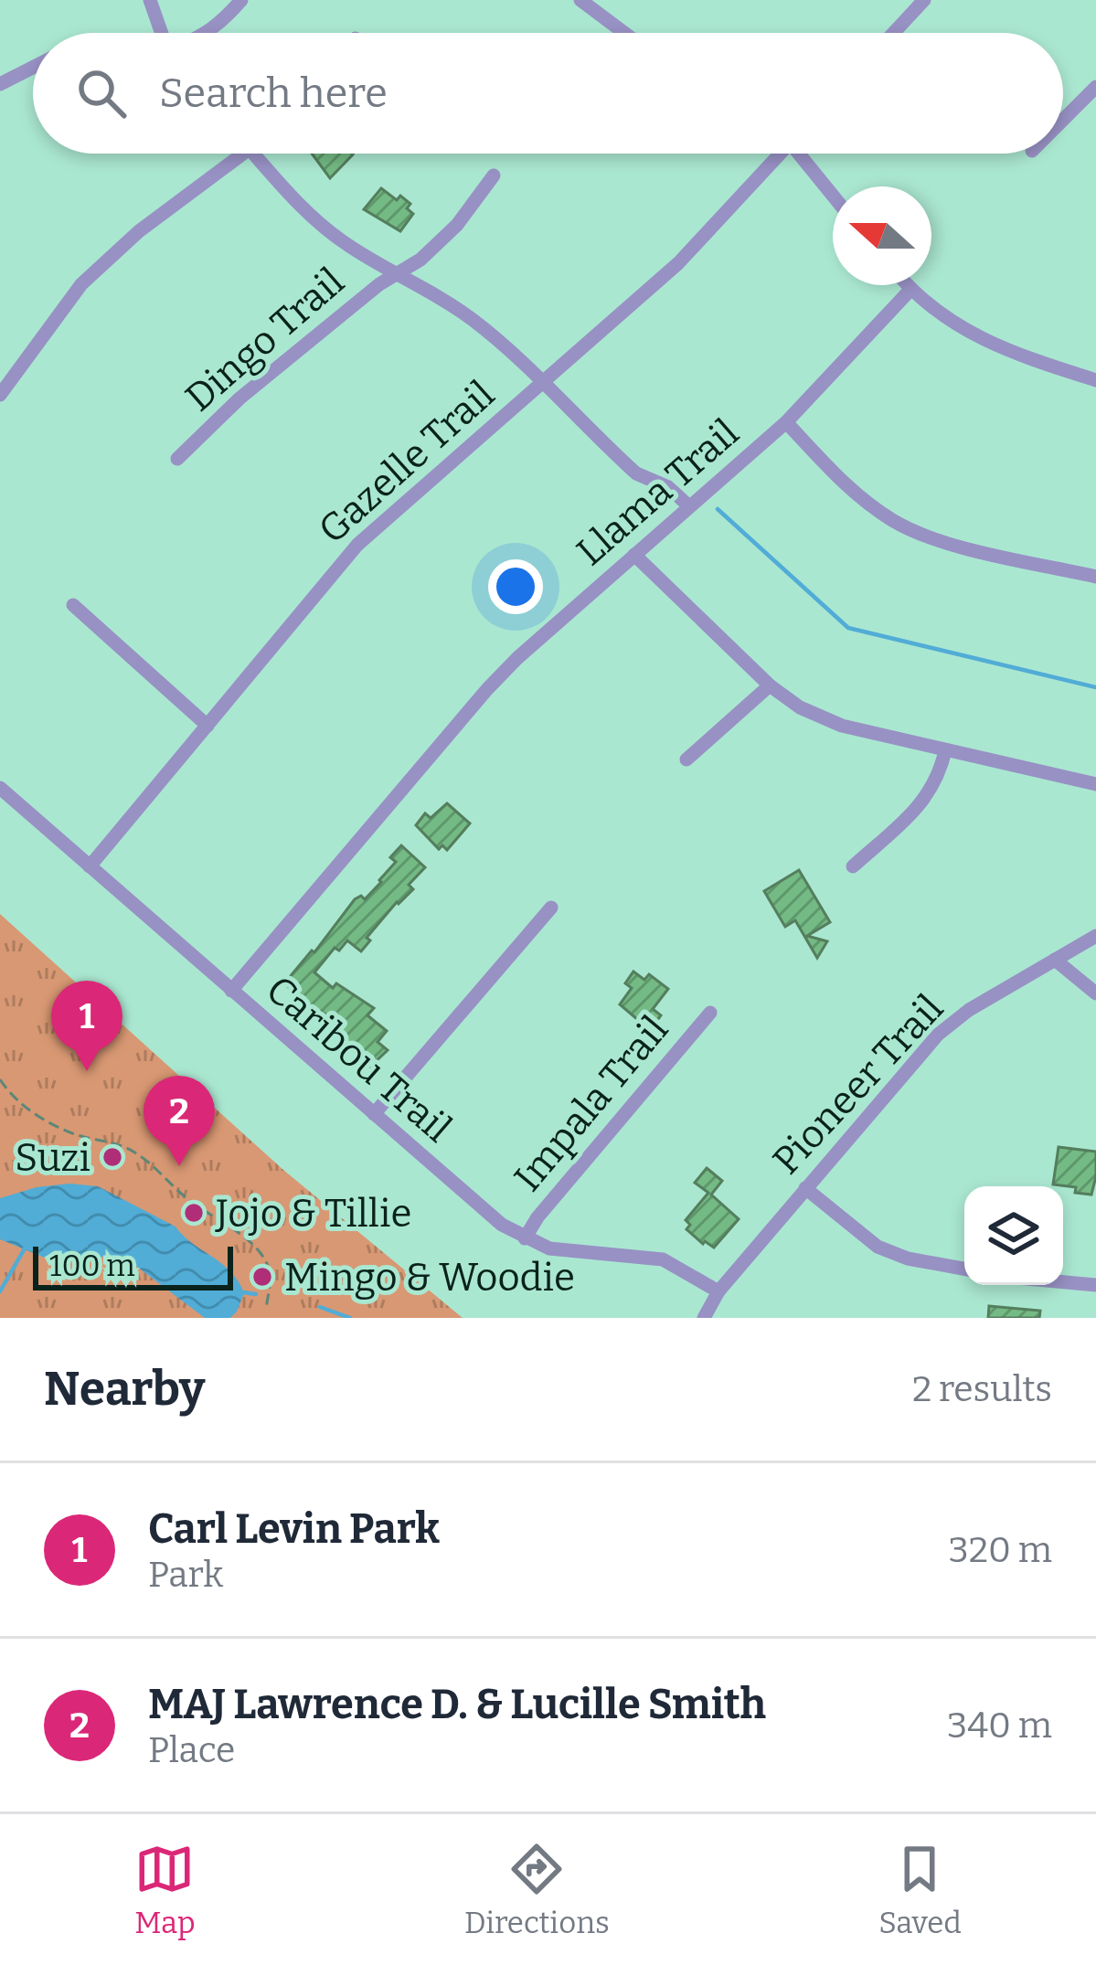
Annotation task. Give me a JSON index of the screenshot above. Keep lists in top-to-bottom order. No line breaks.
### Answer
{"streets":{"street":["Dingo Trail","Gazelle Trail","Llama Trail","Caribou Trail","Pioneer Trail","Impala Trail"]},"crossings":[["Gazelle Trail","Caribou Trail"],["Llama Trail","Caribou Trail"],["Caribou Trail","Pioneer Trail"],["Caribou Trail","Impala Trail"]],"places":["Suzi","Jojo & Tillie","Mingo & Woodie"],"scale_bar":"100 m","north":"left","page":{"search":"Search here","pins":["1","2"],"scale":"100 m","heading":["Nearby","2 results"],"list":[{"mark":"1","name":"Carl Levin Park","note":"Park","value":"320 m"},{"mark":"2","name":"MAJ Lawrence D. & Lucille Smith","note":"Place","value":"340 m"}],"nav":["Map","Directions","Saved"]}}
